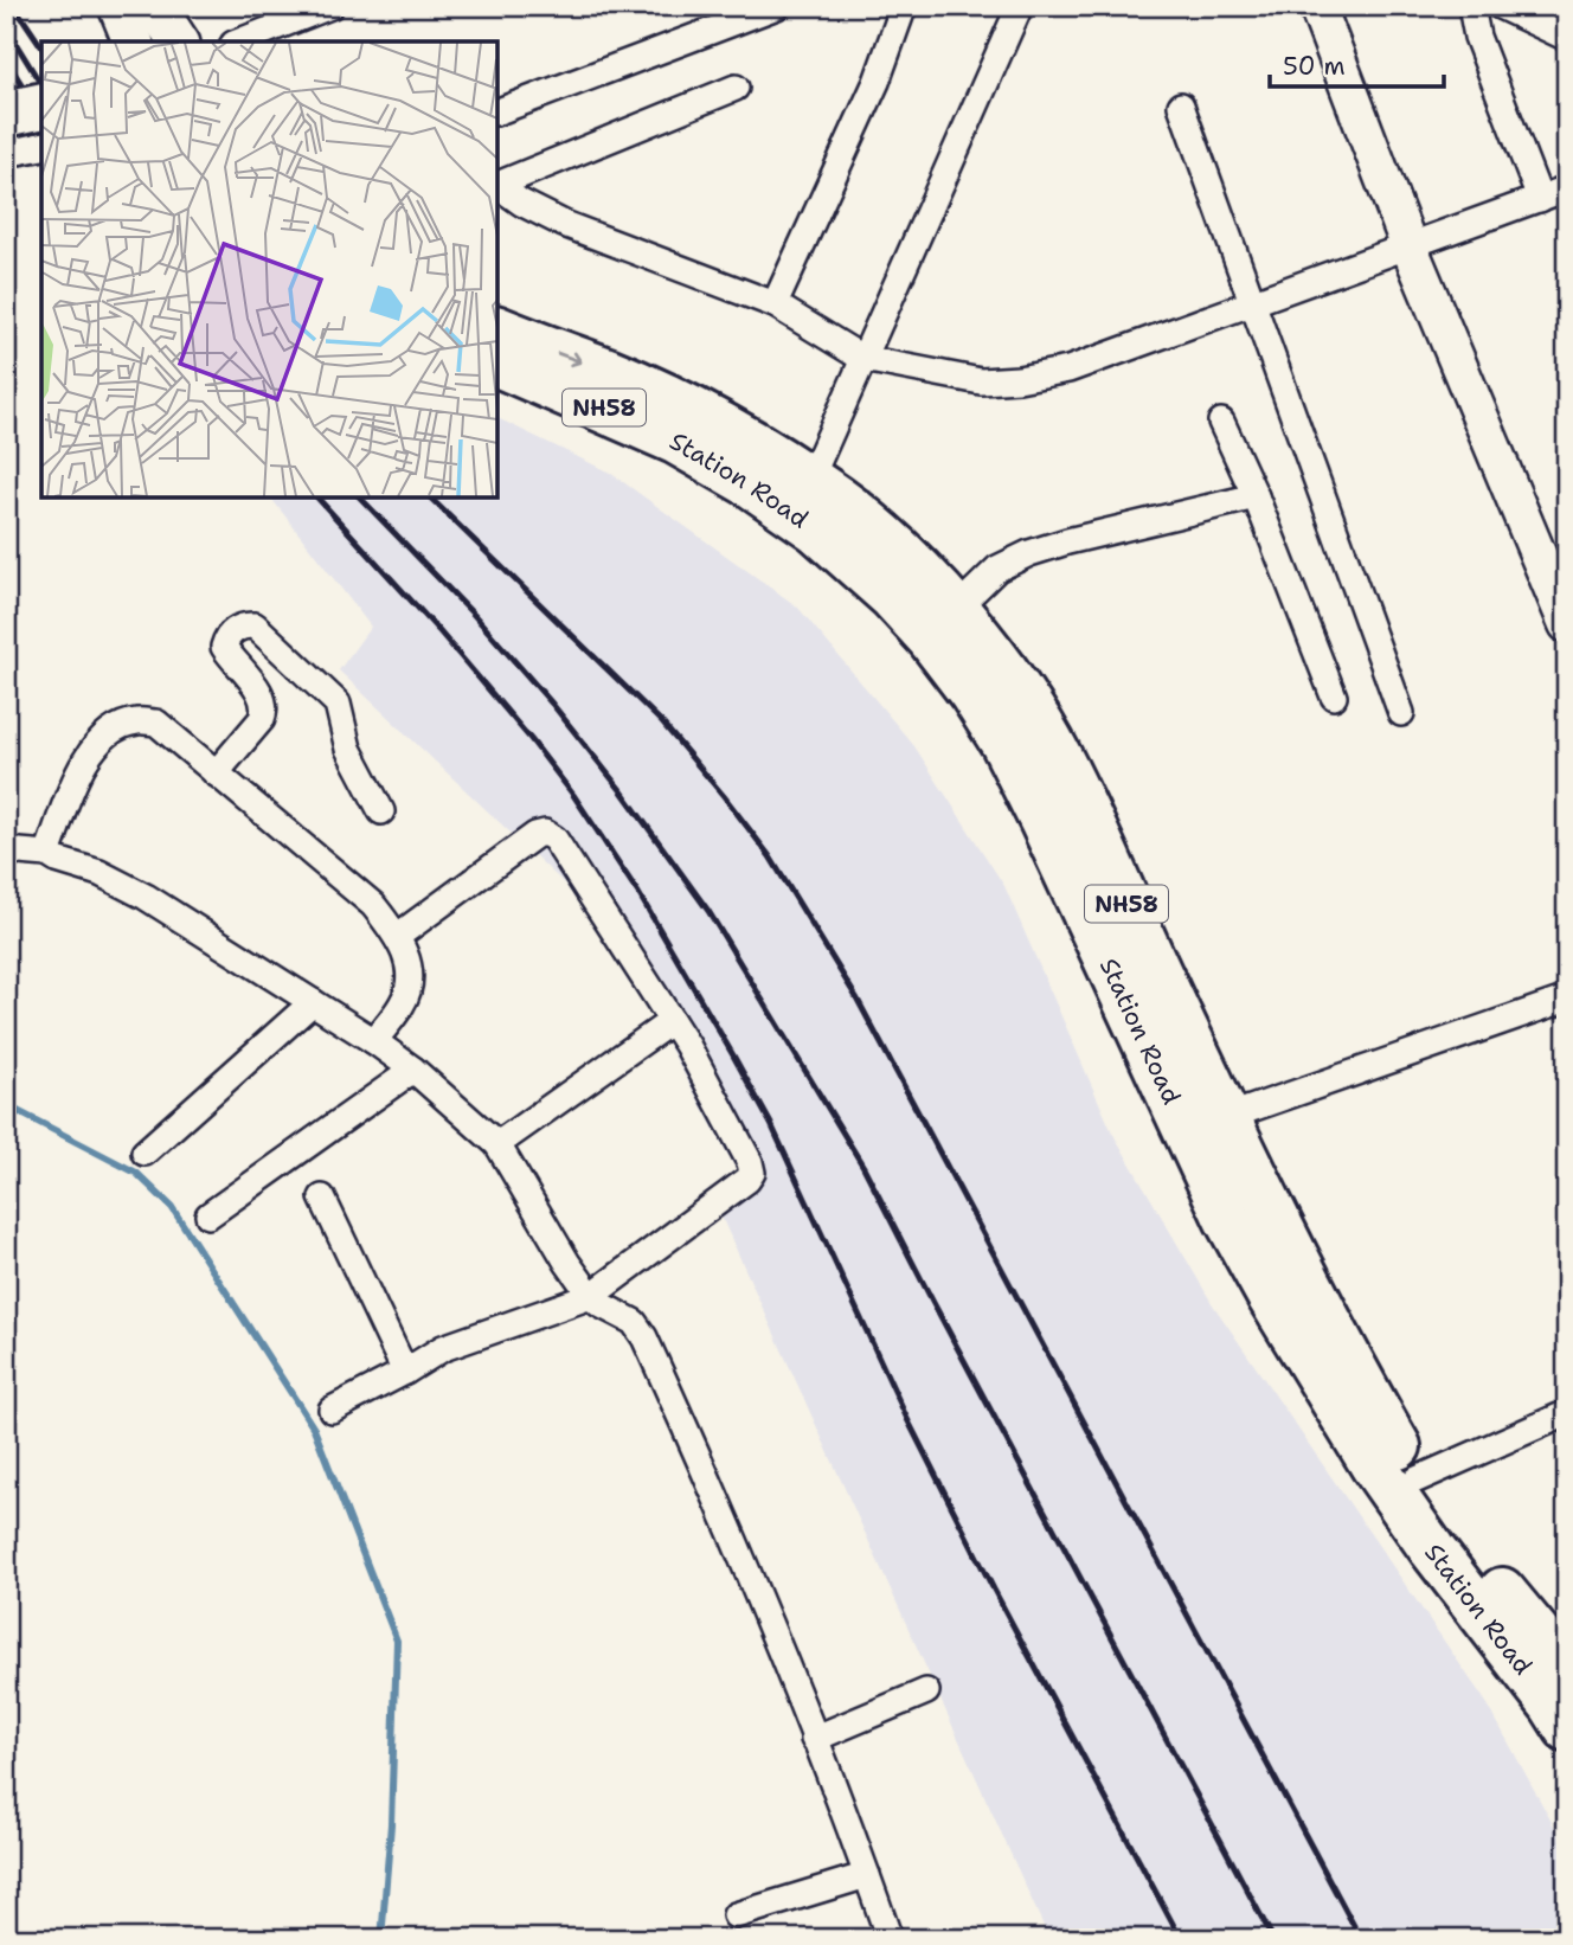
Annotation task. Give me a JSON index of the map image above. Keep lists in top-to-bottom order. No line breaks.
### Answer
{"streets":{"highway":["NH58","Station Road"]},"scale_bar":"50 m"}
